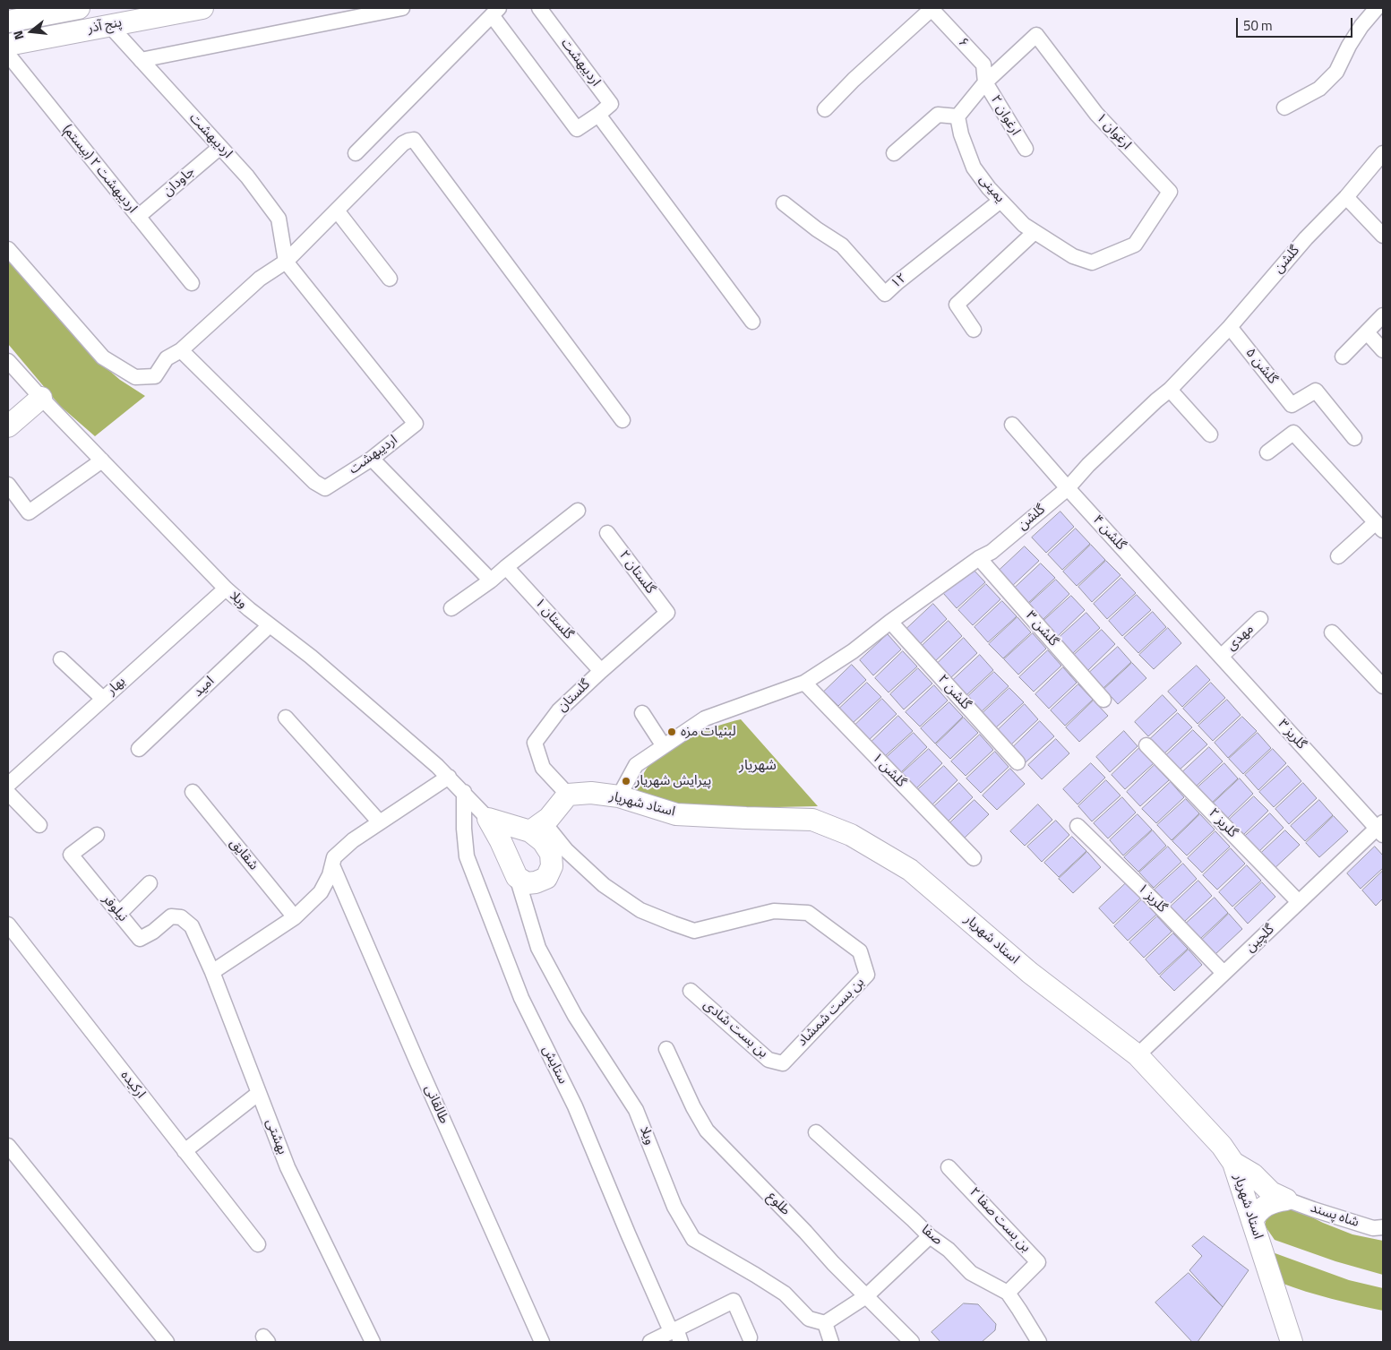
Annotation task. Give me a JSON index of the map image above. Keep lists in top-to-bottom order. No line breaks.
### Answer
{"streets":{"street":["پنج آذر","۶","اردیبهشت","ارغوان ۲","ارغوان ۱","اردیبهشت ۲ (بیستم)","جاودان","یمینی","گلشن","۱۲","گلشن ۵","گلشن ۴","گلستان ۲","ویلا","گلستان ۱","گلشن ۳","مهدی","بهار","امید","گلشن ۲","گلستان","گلریز ۳","گلشن ۱","استاد شهریار","گلریز ۲","شقایق","گلریز ۱","نیلوفر","گلچین","بن بست شمشاد","بن بست شادی","ستایش","ارکیده","طالقانی","بهشتی","طلوع","شاه پسند","بن بست صفا ۲","صفا"]},"crossings":[["پنج آذر","اردیبهشت"],["۶","ارغوان ۲"],["۶","ارغوان ۱"],["اردیبهشت","جاودان"],["ارغوان ۲","ارغوان ۱"],["ارغوان ۱","یمینی"],["اردیبهشت ۲ (بیستم)","جاودان"],["یمینی","۱۲"],["گلشن","گلشن ۵"],["گلشن","گلشن ۴"],["گلشن","گلشن ۳"],["گلشن","گلشن ۲"],["گلشن","گلشن ۱"],["گلشن","استاد شهریار"],["گلشن ۴","گلریز ۳"],["گلستان ۲","گلستان"],["ویلا","بهار"],["ویلا","امید"],["ویلا","ستایش"],["گلستان ۱","گلستان"],["مهدی","گلریز ۳"],["گلستان","استاد شهریار"],["گلریز ۳","گلچین"],["استاد شهریار","گلچین"],["گلریز ۲","گلچین"],["گلریز ۱","گلچین"],["نیلوفر","بهشتی"],["بن بست شمشاد","بن بست شادی"],["بن بست صفا ۲","صفا"]],"districts":["شهریار"],"places":["لبنیات مزه","پیرایش شهریار"],"scale_bar":"50 m","north":"left"}
